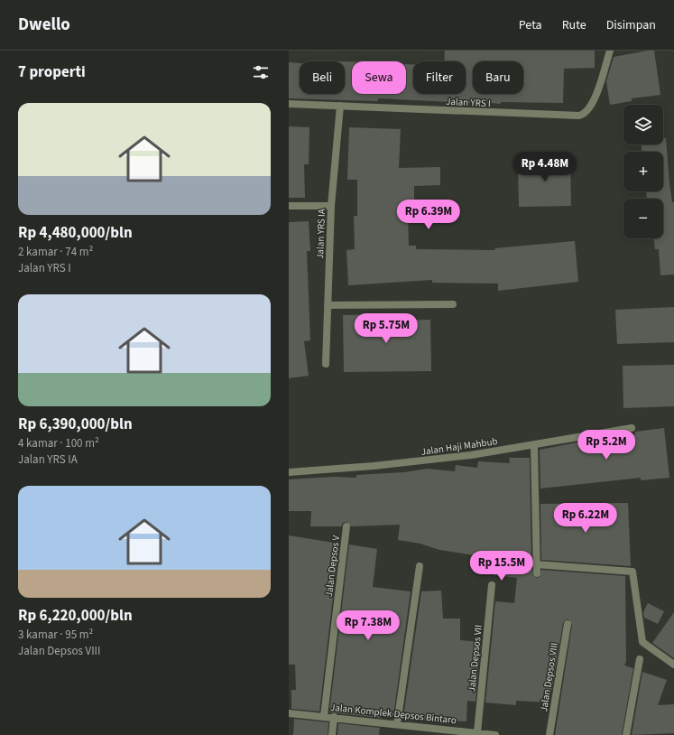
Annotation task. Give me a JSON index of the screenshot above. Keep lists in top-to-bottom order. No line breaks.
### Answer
{"streets":{"street":["Jalan YRS I","Jalan YRS IA","Jalan Haji Mahbub","Jalan Depsos V","Jalan Depsos VII","Jalan Depsos VIII","Jalan Komplek Depsos Bintaro"]},"crossings":[["Jalan YRS I","Jalan YRS IA"],["Jalan Depsos V","Jalan Komplek Depsos Bintaro"],["Jalan Depsos VII","Jalan Komplek Depsos Bintaro"]],"page":{"header":"Dwello","nav":["Peta","Rute","Disimpan"],"heading":"7 properti","chip":["Beli","Sewa","Filter","Baru"],"list":[{"name":"Rp 4,480,000/bln","note":"2 kamar · 74 m² · Jalan YRS I"},{"name":"Rp 6,390,000/bln","note":"4 kamar · 100 m² · Jalan YRS IA"},{"name":"Rp 6,220,000/bln","note":"3 kamar · 95 m² · Jalan Depsos VIII"}],"map_buttons":["+","−"],"price":["Rp 4.48M","Rp 6.39M","Rp 5.75M","Rp 5.2M","Rp 6.22M","Rp 15.5M","Rp 7.38M"]}}
